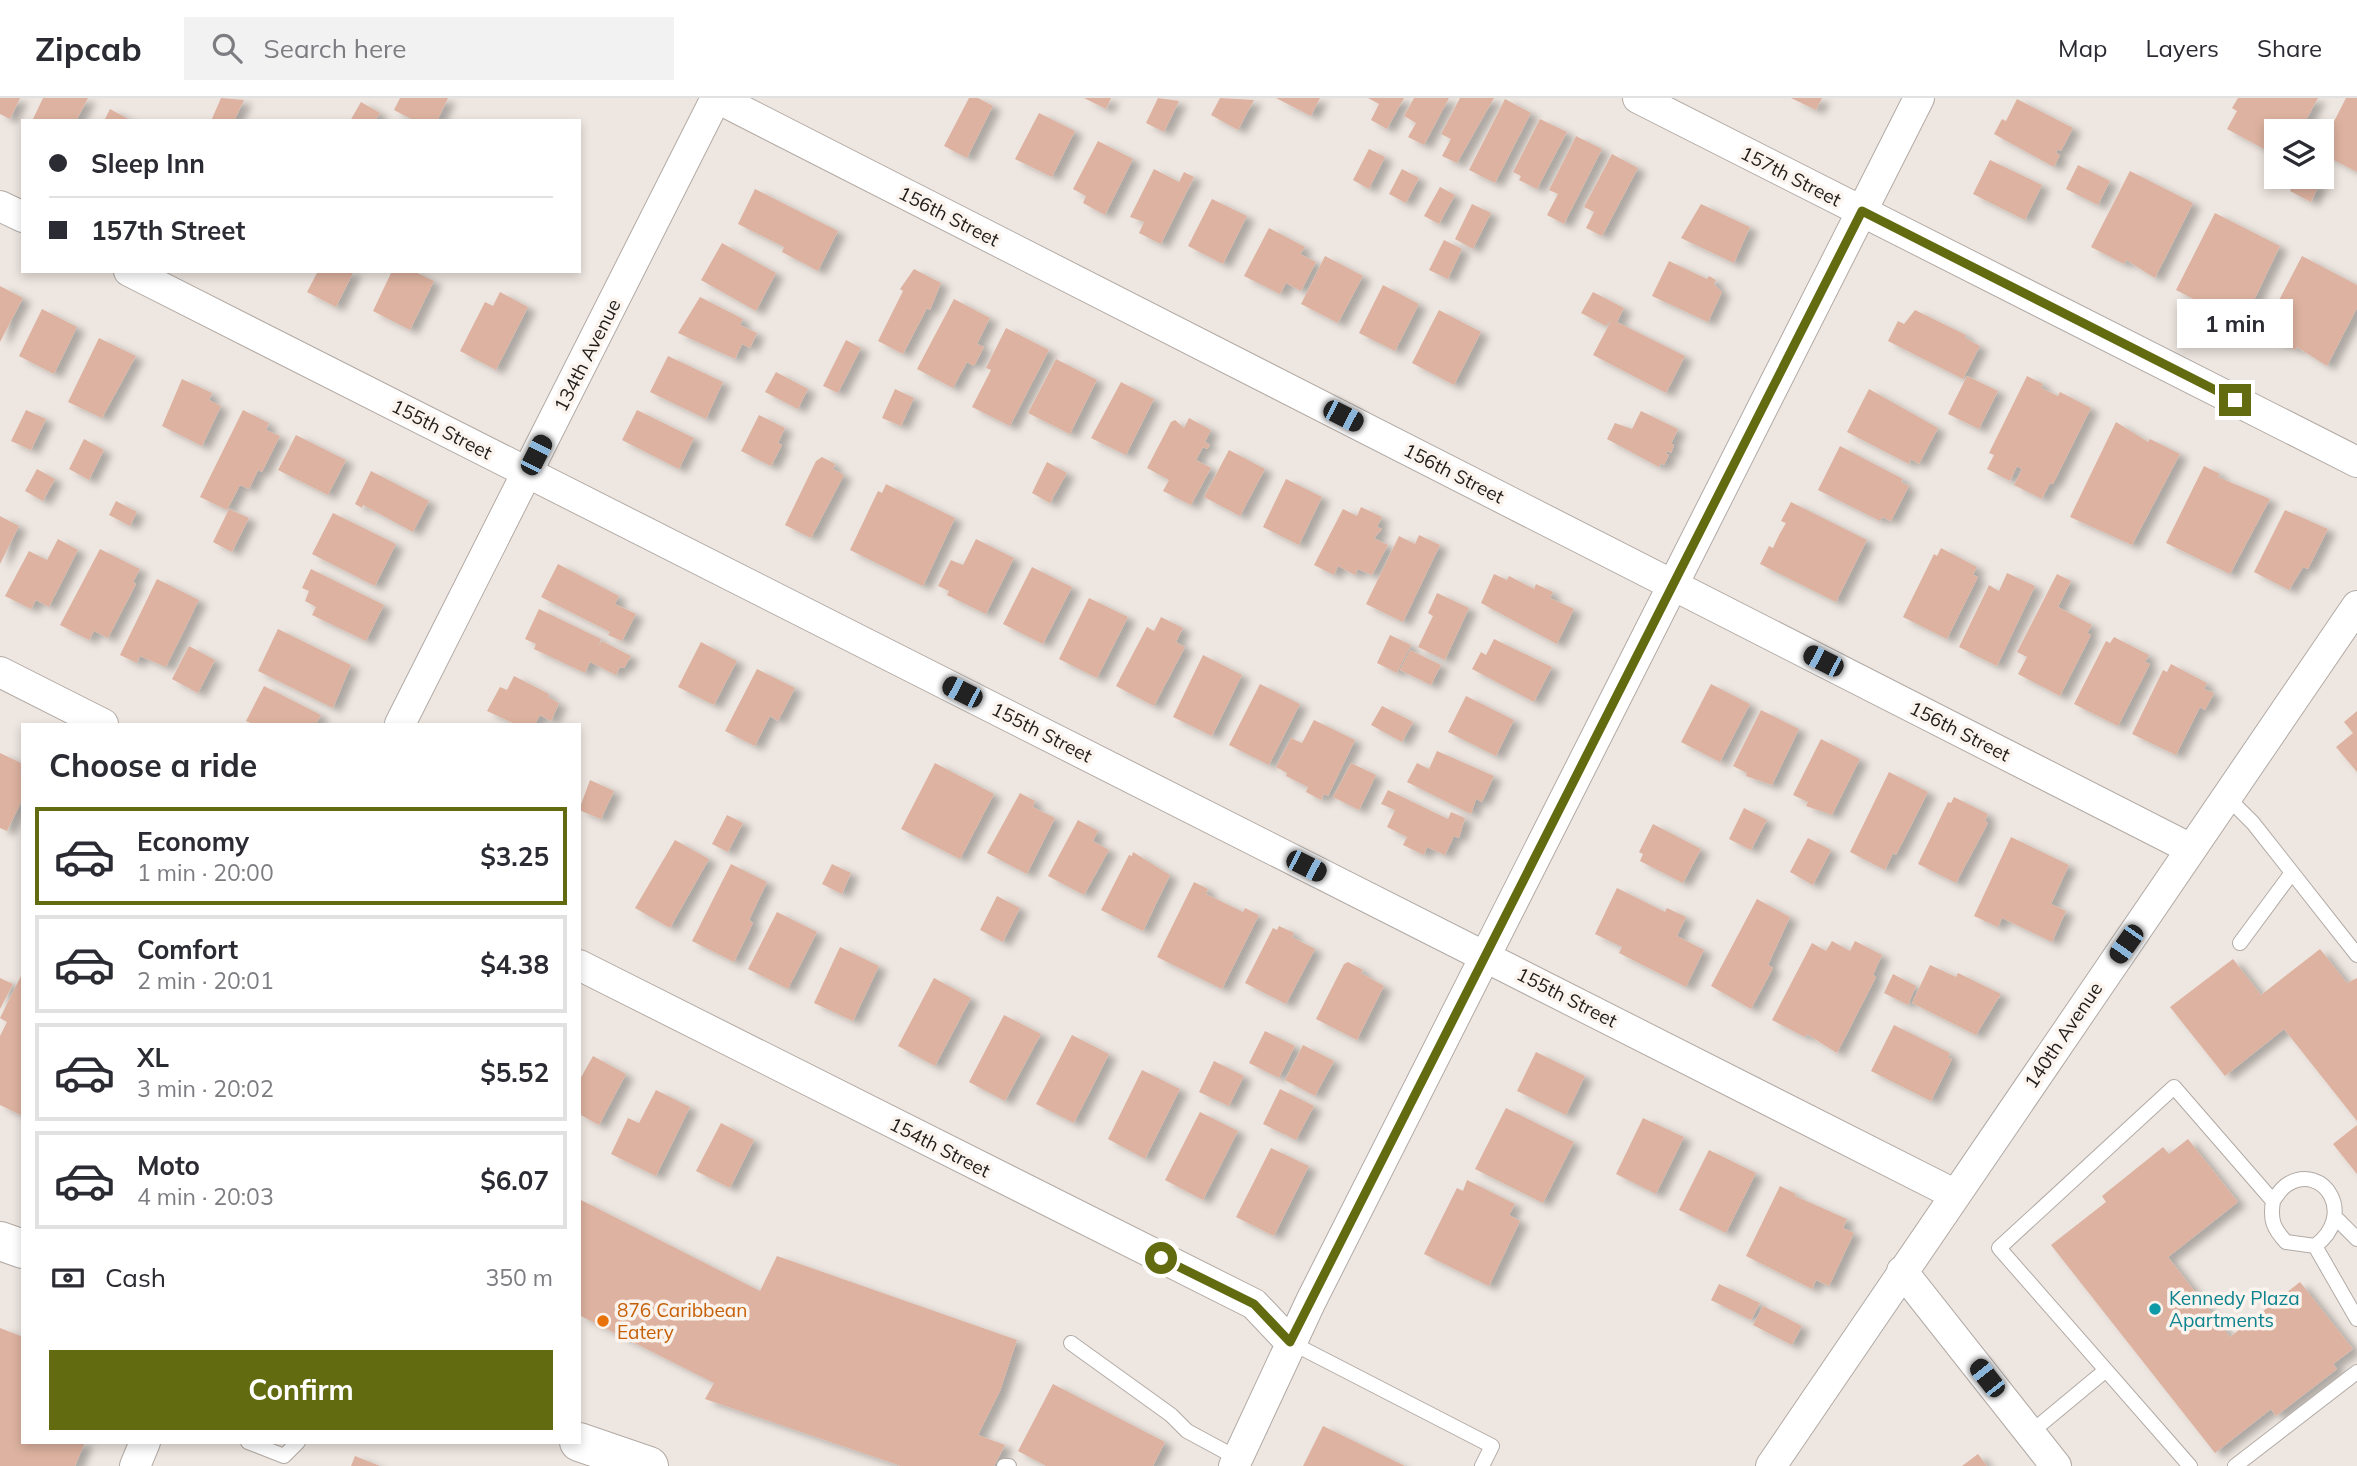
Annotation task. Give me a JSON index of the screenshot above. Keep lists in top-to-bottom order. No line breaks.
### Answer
{"streets":{"street":["157th Street","156th Street","134th Avenue","155th Street","140th Avenue","154th Street"]},"crossings":[["156th Street","134th Avenue"],["156th Street","140th Avenue"],["134th Avenue","155th Street"],["155th Street","140th Avenue"]],"places":["Kennedy Plaza Apartments","876 Caribbean Eatery"],"page":{"header":"Zipcab","search":"Search here","nav":["Map","Layers","Share"],"banner":["Sleep Inn","157th Street"],"bubble":"1 min","heading":"Choose a ride","list":[{"name":"Economy","note":"1 min · 20:00","value":"$3.25"},{"name":"Comfort","note":"2 min · 20:01","value":"$4.38"},{"name":"XL","note":"3 min · 20:02","value":"$5.52"},{"name":"Moto","note":"4 min · 20:03","value":"$6.07"}],"pay":["Cash","350 m"],"buttons":"Confirm"}}
